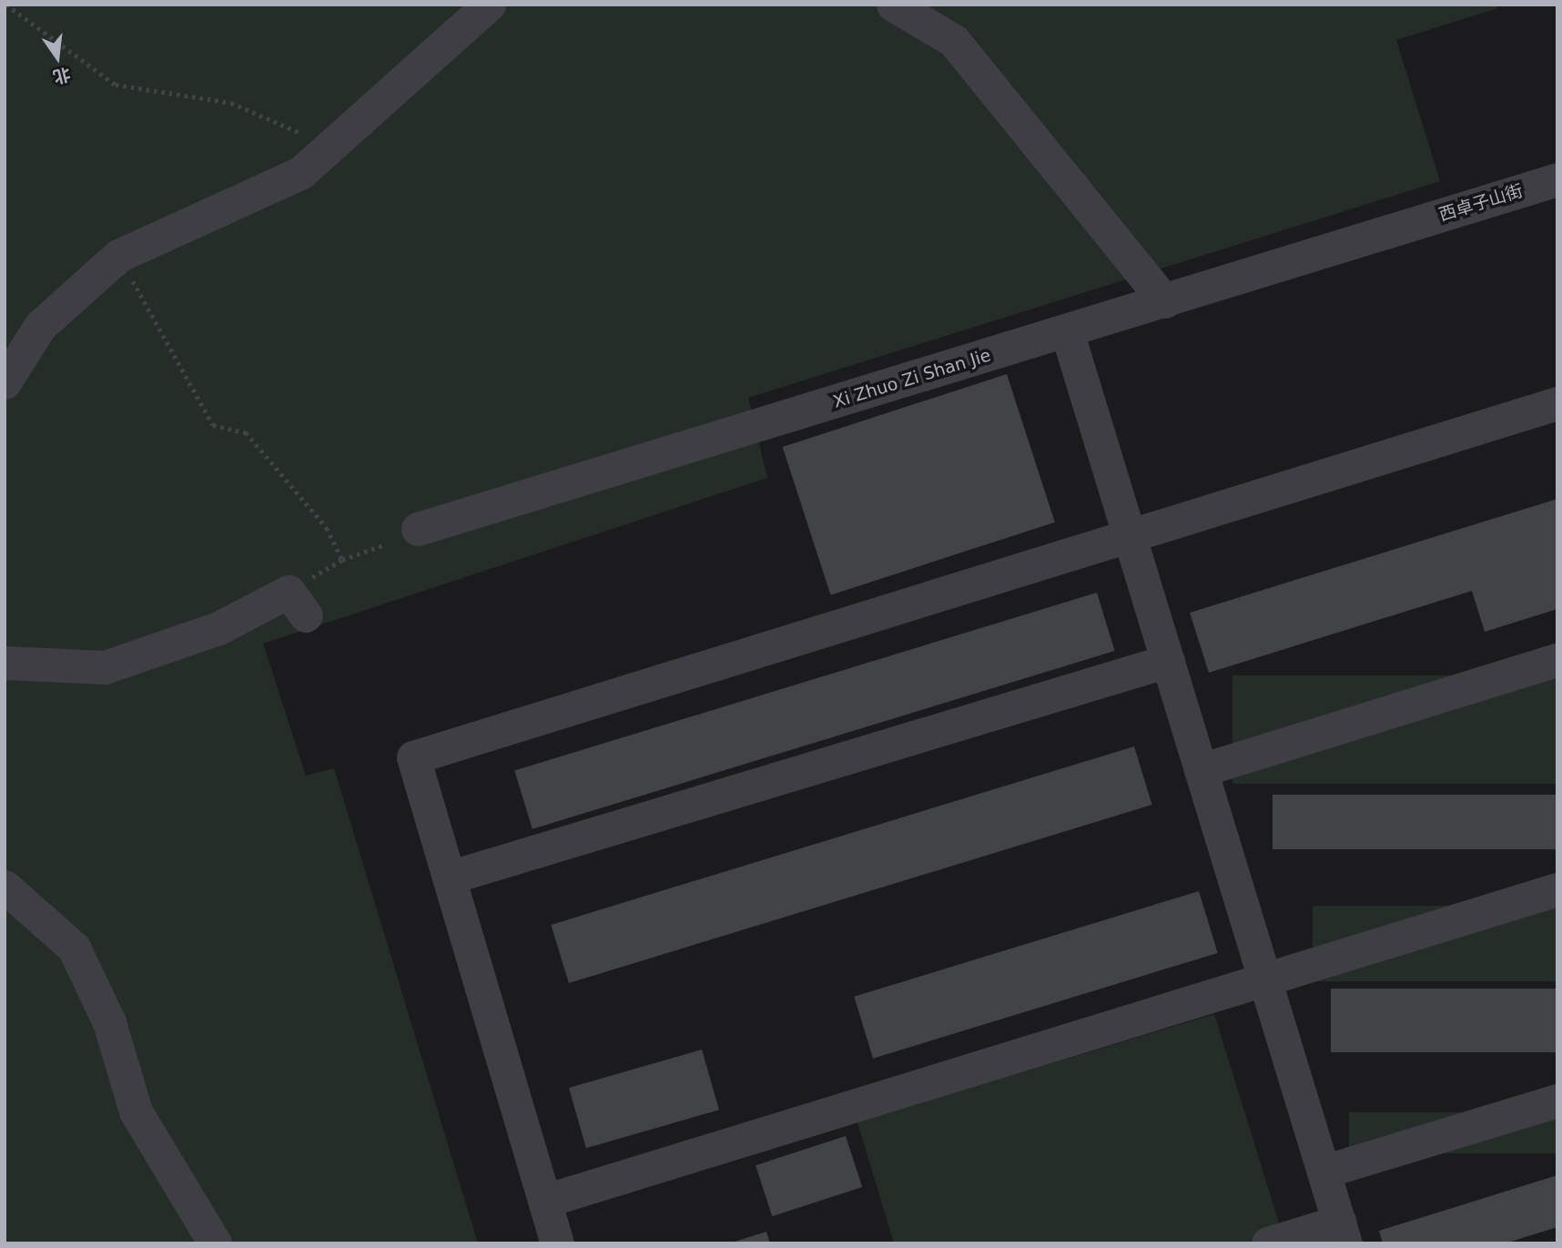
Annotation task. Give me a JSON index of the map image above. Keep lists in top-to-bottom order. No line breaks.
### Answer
{"streets":{"street":["西卓子山街","Xi Zhuo Zi Shan Jie"]},"crossings":[["西卓子山街","Xi Zhuo Zi Shan Jie"]],"north":"bottom"}
